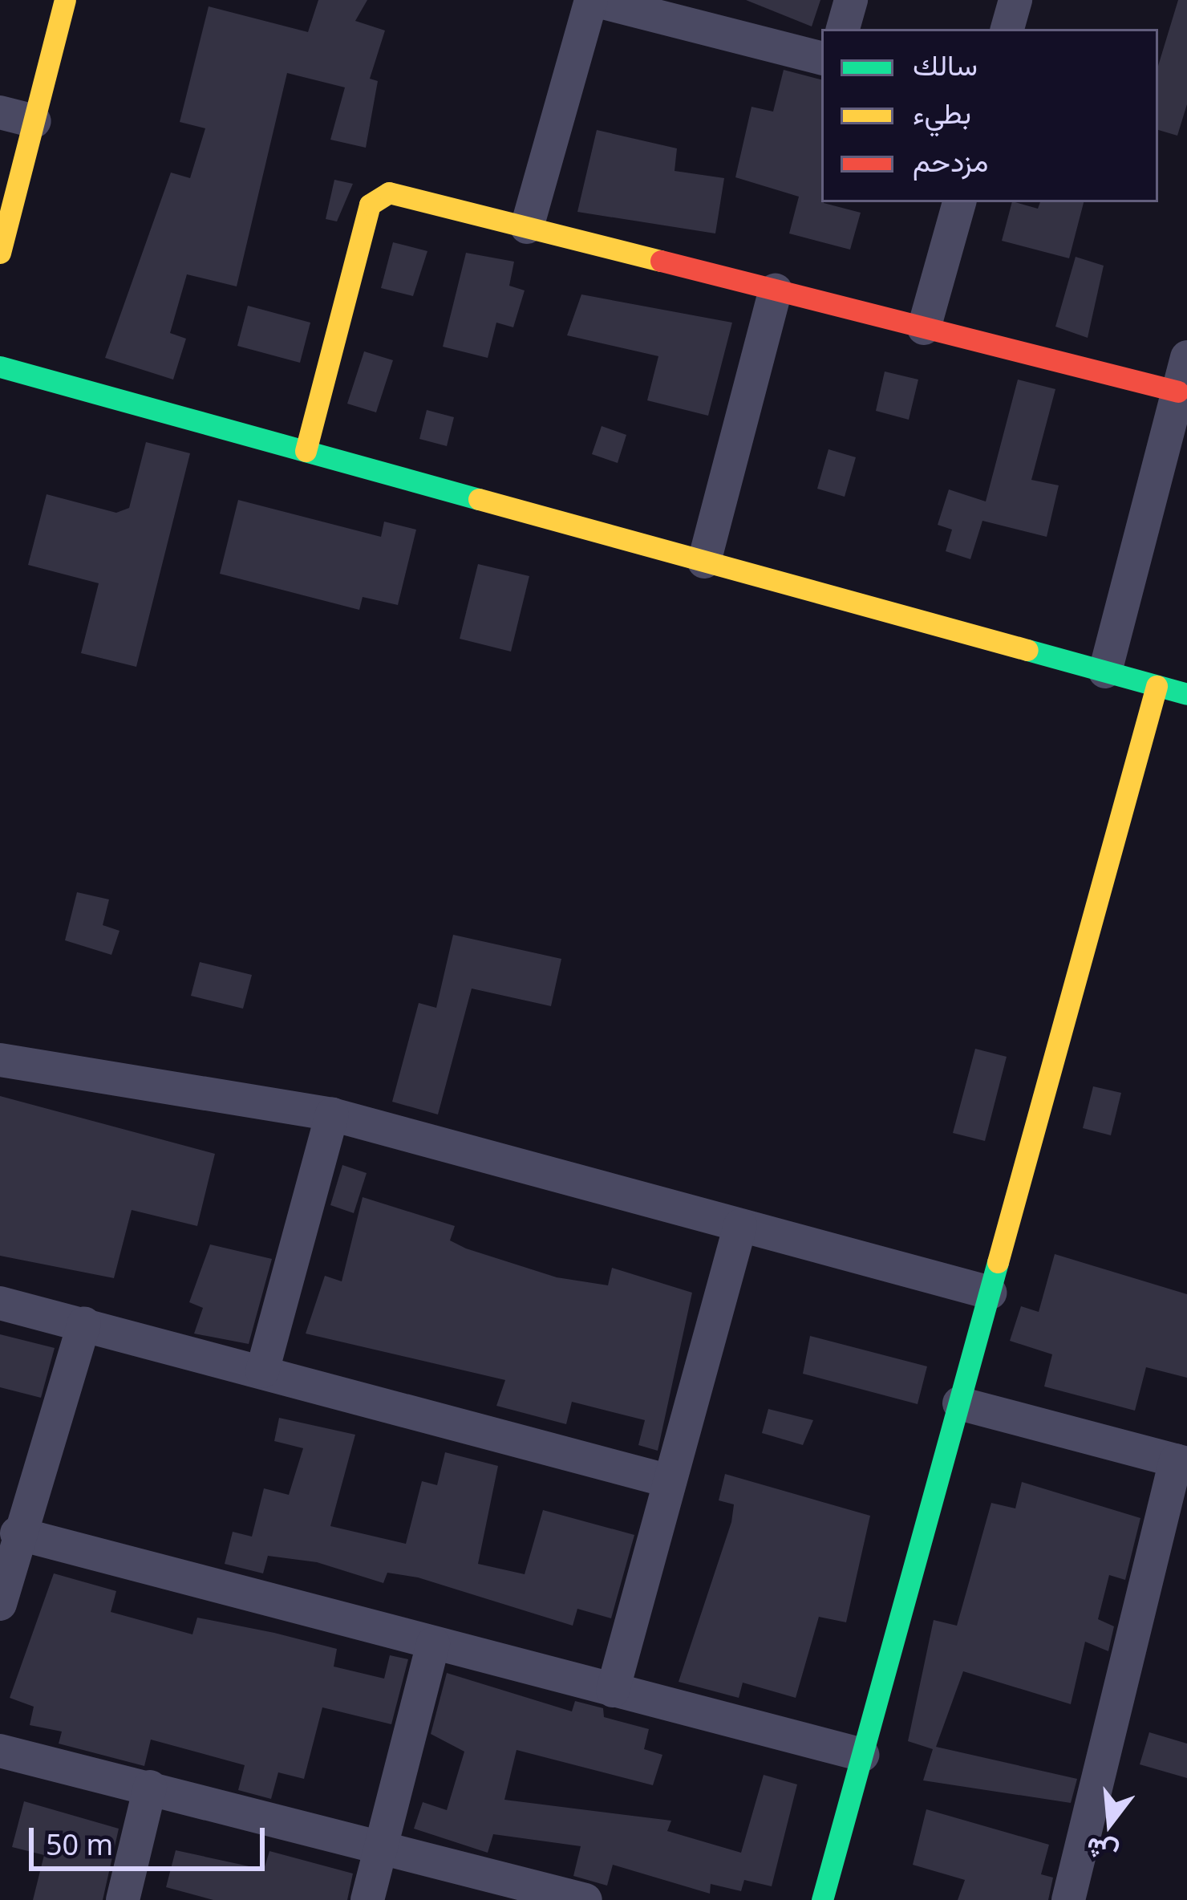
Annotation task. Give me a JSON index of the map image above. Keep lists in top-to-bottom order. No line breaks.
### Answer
{"legend":["سالك","بطيء","مزدحم"],"scale_bar":"50 m","north":"bottom"}
